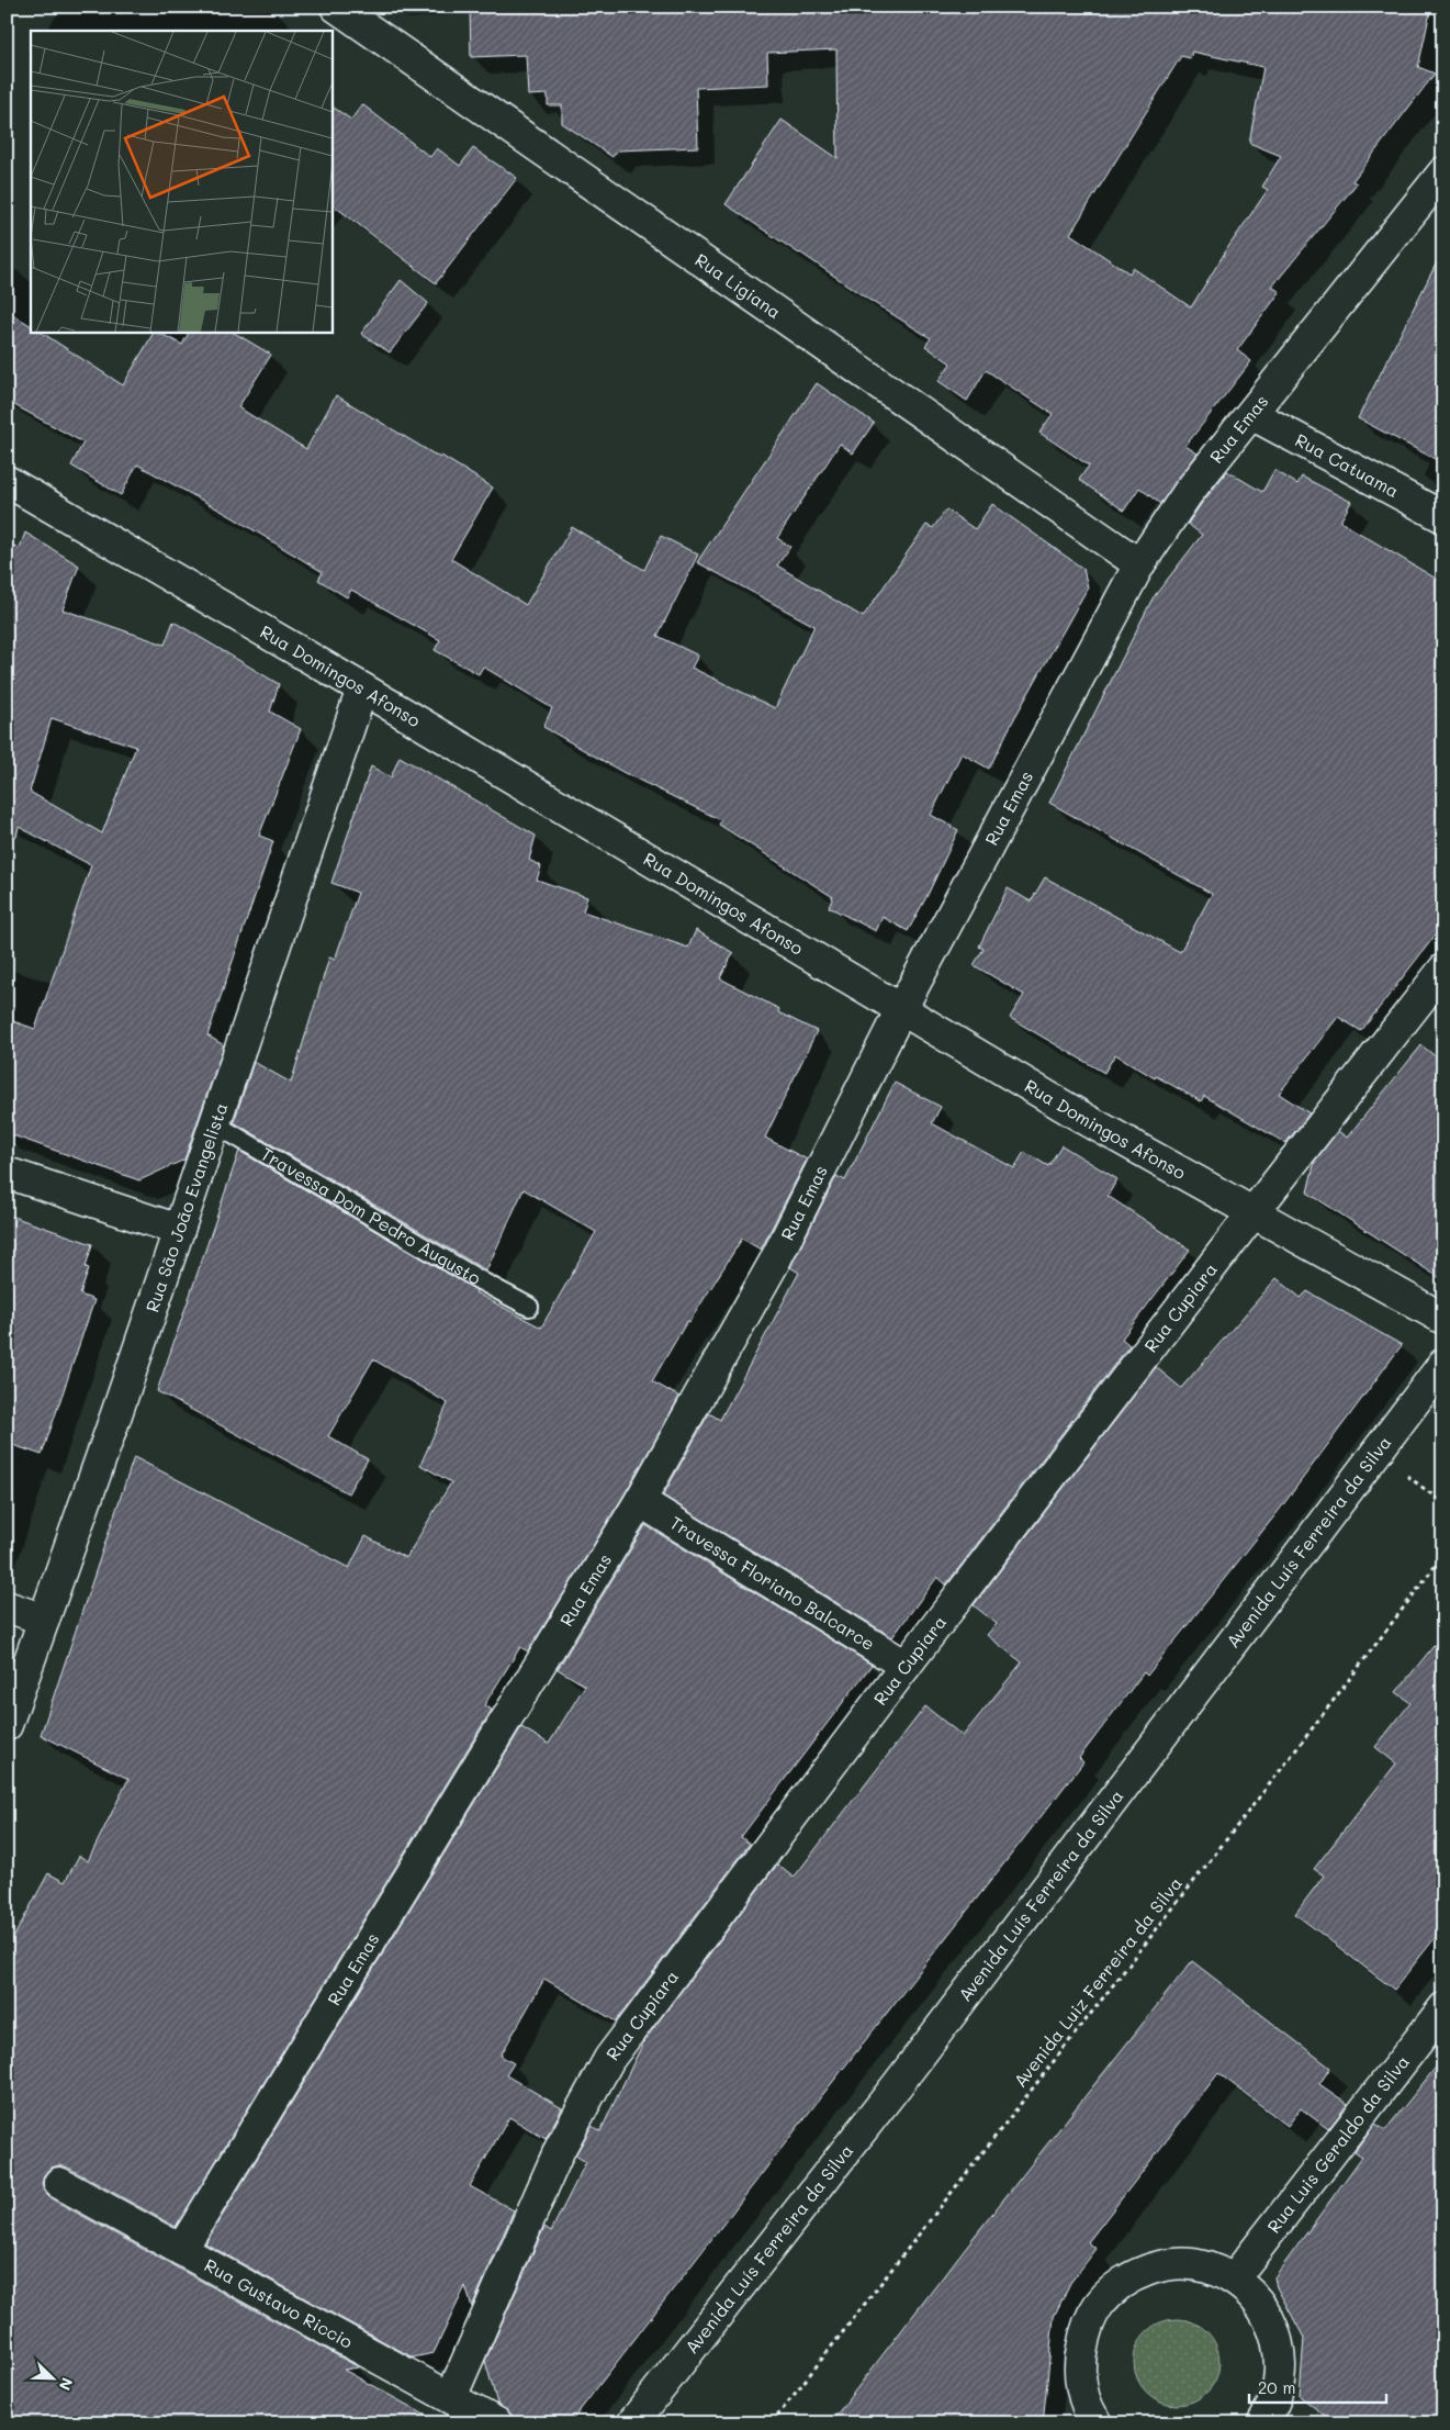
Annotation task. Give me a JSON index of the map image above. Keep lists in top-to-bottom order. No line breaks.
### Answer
{"streets":{"street":["Rua Ligiana","Rua Emas","Rua Catuama","Rua Domingos Afonso","Rua São João Evangelista","Rua Cupiara","Avenida Luís Ferreira da Silva","Travessa Floriano Balcarce","Rua Luis Geraldo da Silva","Rua Gustavo Riccio"],"lane":["Travessa Dom Pedro Augusto"],"path":["Avenida Luiz Ferreira da Silva"]},"crossings":[["Rua Ligiana","Rua Emas"],["Rua Emas","Rua Catuama"],["Rua Emas","Rua Domingos Afonso"],["Rua Emas","Travessa Floriano Balcarce"],["Rua Emas","Rua Gustavo Riccio"],["Rua Domingos Afonso","Rua São João Evangelista"],["Rua Domingos Afonso","Rua Cupiara"],["Rua São João Evangelista","Travessa Dom Pedro Augusto"],["Rua Cupiara","Travessa Floriano Balcarce"],["Rua Cupiara","Rua Gustavo Riccio"]],"scale_bar":"20 m","north":"bottom right"}
